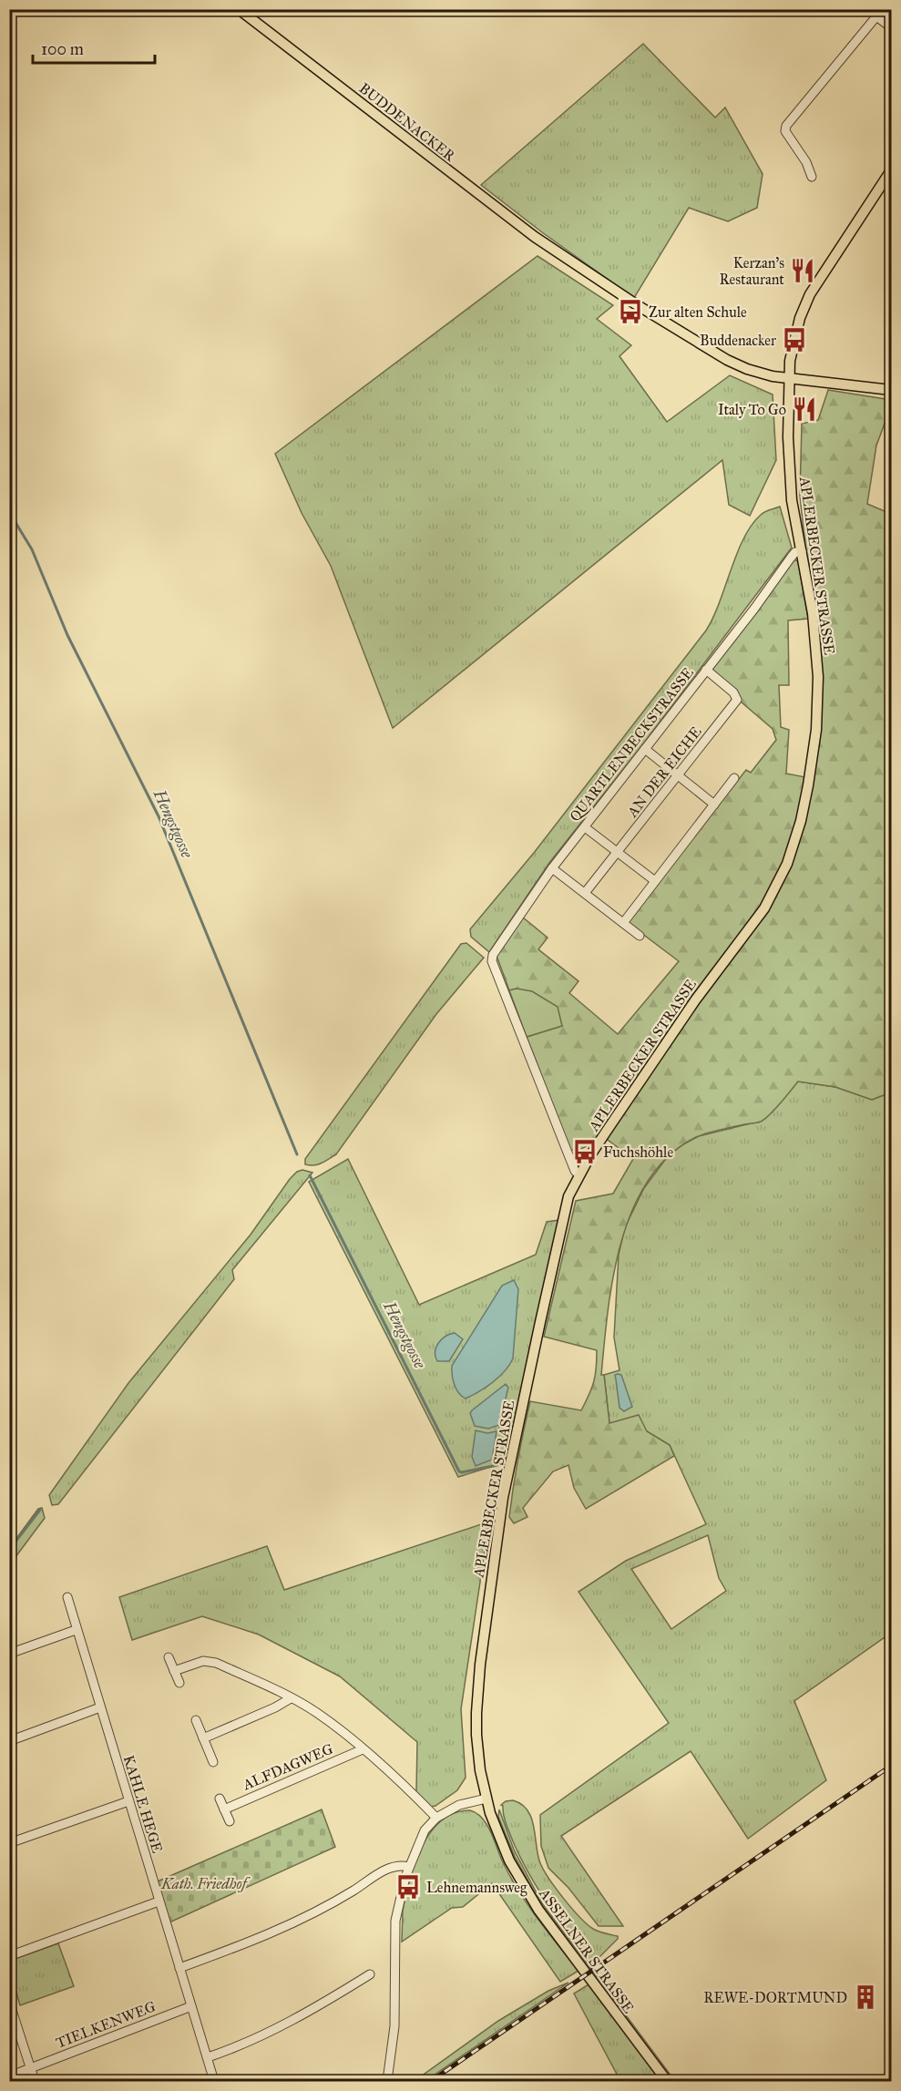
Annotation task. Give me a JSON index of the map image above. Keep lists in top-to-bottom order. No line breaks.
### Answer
{"streets":{"main road":["BUDDENACKER","APLERBECKER STRASSE","ASSELNER STRASSE"],"street":["QUARTLENBECKSTRASSE","AN DER EICHE","ALFDAGWEG","KAHLE HEGE","TIELKENWEG"]},"crossings":[["BUDDENACKER","APLERBECKER STRASSE"],["APLERBECKER STRASSE","QUARTLENBECKSTRASSE"],["APLERBECKER STRASSE","ASSELNER STRASSE"],["QUARTLENBECKSTRASSE","AN DER EICHE"],["KAHLE HEGE","TIELKENWEG"]],"water":["Hengstgosse"],"parks":["Kath. Friedhof"],"places":{"restaurant":["Kerzan's Restaurant","Italy To Go"],"bus stop":["Zur alten Schule","Buddenacker","Fuchshöhle","Lehnemannsweg"],"building":["REWE-DORTMUND"]},"scale_bar":"100 m"}
